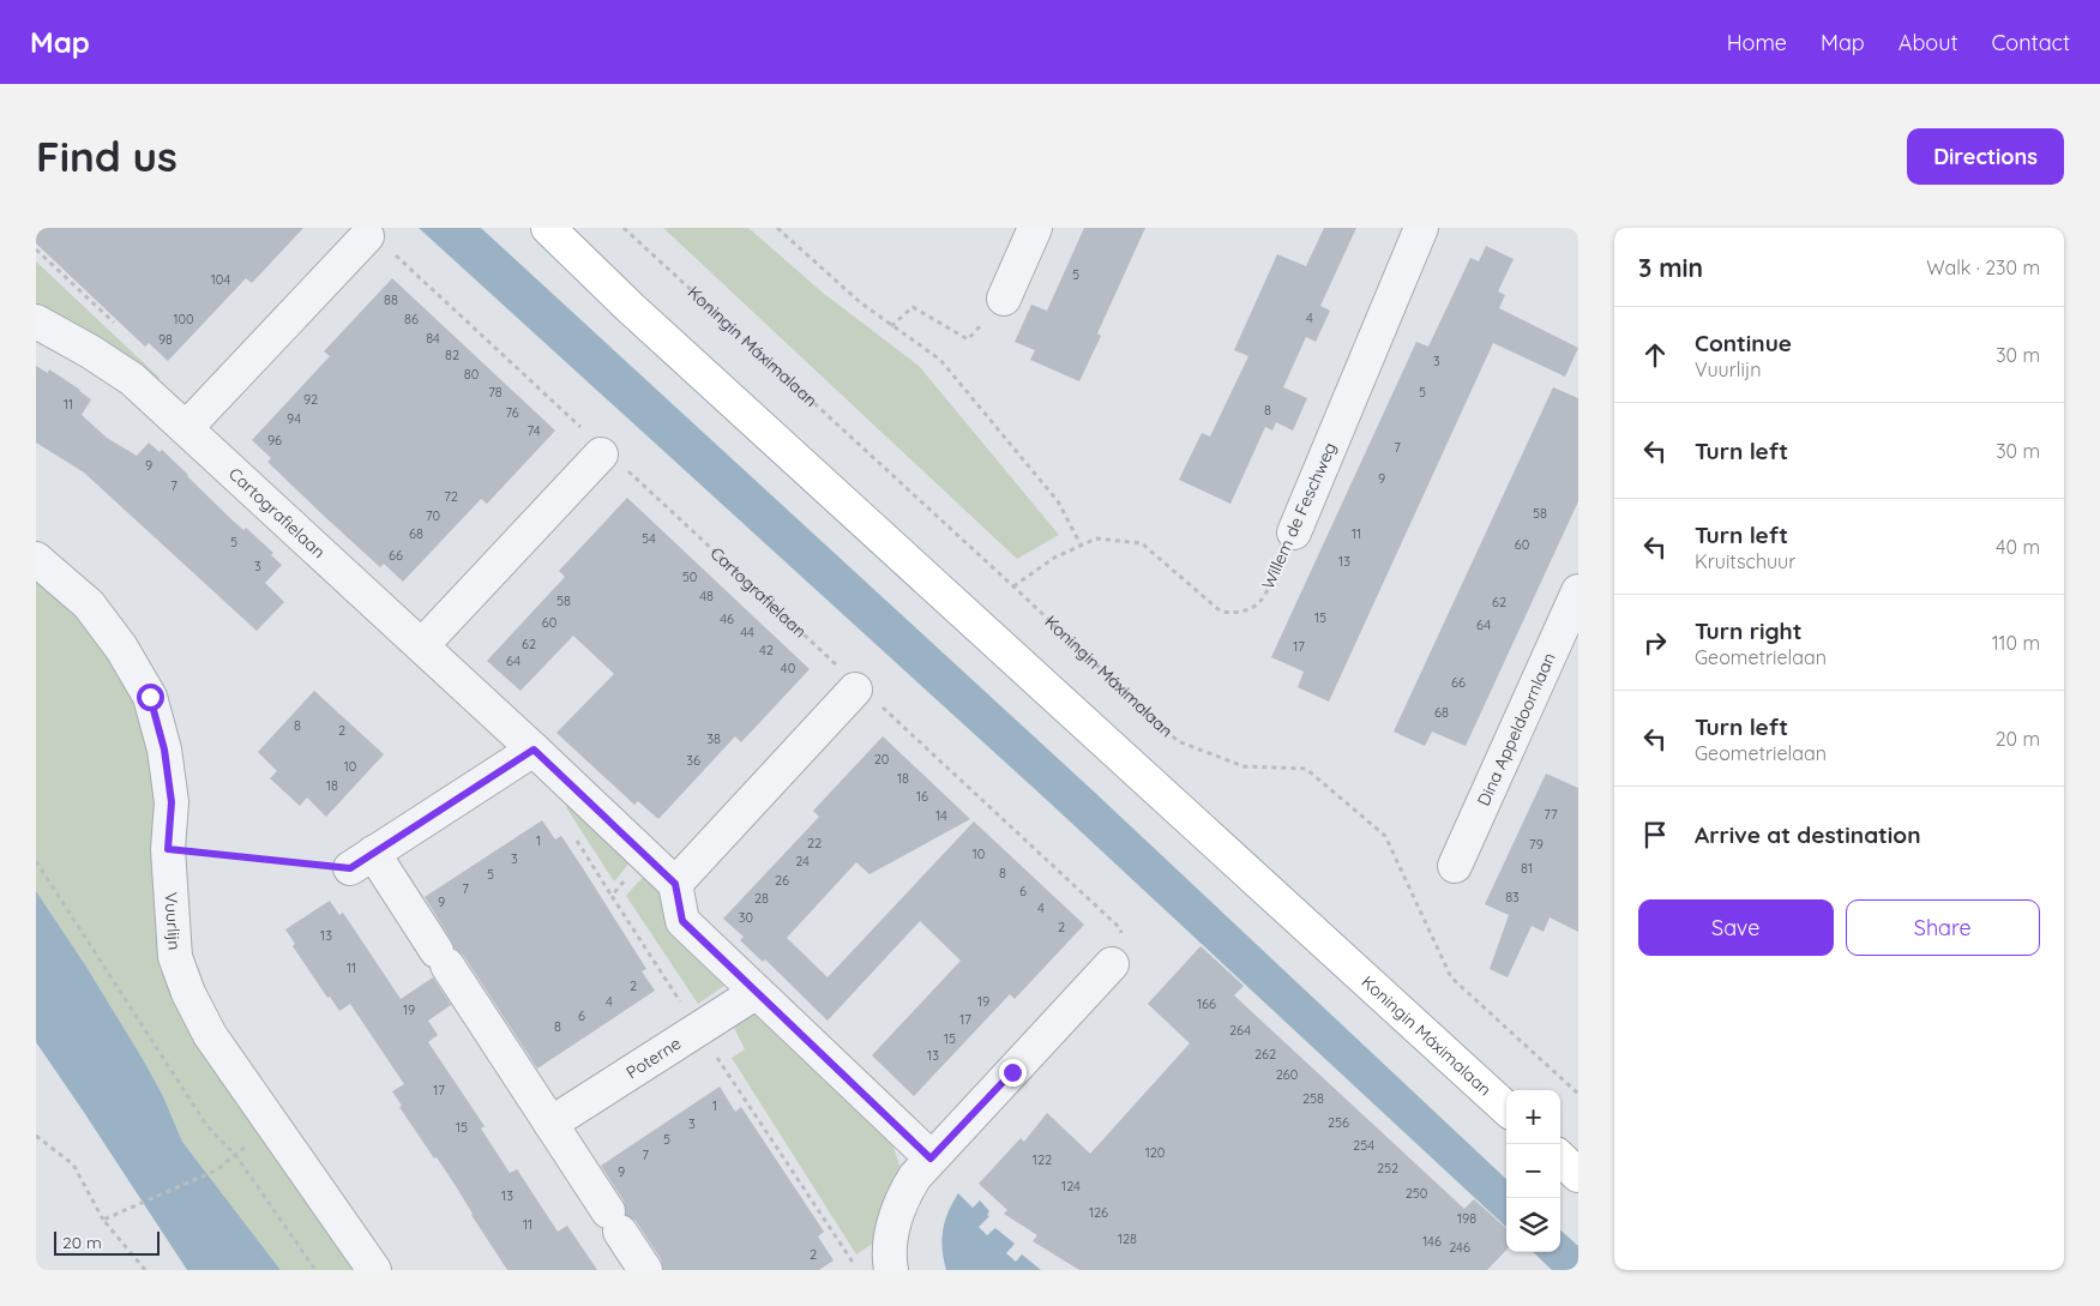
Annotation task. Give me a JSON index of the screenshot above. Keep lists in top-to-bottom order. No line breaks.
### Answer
{"streets":{"main road":["Koningin Máximalaan"],"street":["Cartografielaan","Willem de Feschweg","Dina Appeldoornlaan","Vuurlijn","Poterne"]},"crossings":[["Koningin Máximalaan","Willem de Feschweg"]],"house_numbers":["5","104","88","4","100","86","84","98","82","3","80","78","5","92","11","8","76","94","74","96","7","9","9","7","72","58","70","68","11","54","5","60","66","13","3","50","48","58","62","15","46","60","64","44","62","17","42","64","40","66","68","8","2","38","20","36","10","18","18","16","77","14","1","22","79","10","3","24","81","8","5","26","7","6","83","28","9","4","30","2","13","11","2","4","19","166","19","6","17","8","264","15","262","13","260","17","258","1","256","3","15","5","254","120","7","122","252","9","124","250","13","126","198","11","128","146","246","2"],"scale_bar":"20 m","page":{"header":"Map","nav":["Home","Map","About","Contact"],"buttons":["Directions",["Save","Share"]],"title":"Find us","heading":["3 min","Walk · 230 m"],"list":[["Continue","Vuurlijn","30 m"],["Turn left","30 m"],["Turn left","Kruitschuur","40 m"],["Turn right","Geometrielaan","110 m"],["Turn left","Geometrielaan","20 m"],"Arrive at destination"],"map_buttons":["+","−"],"scale":"20 m"}}
